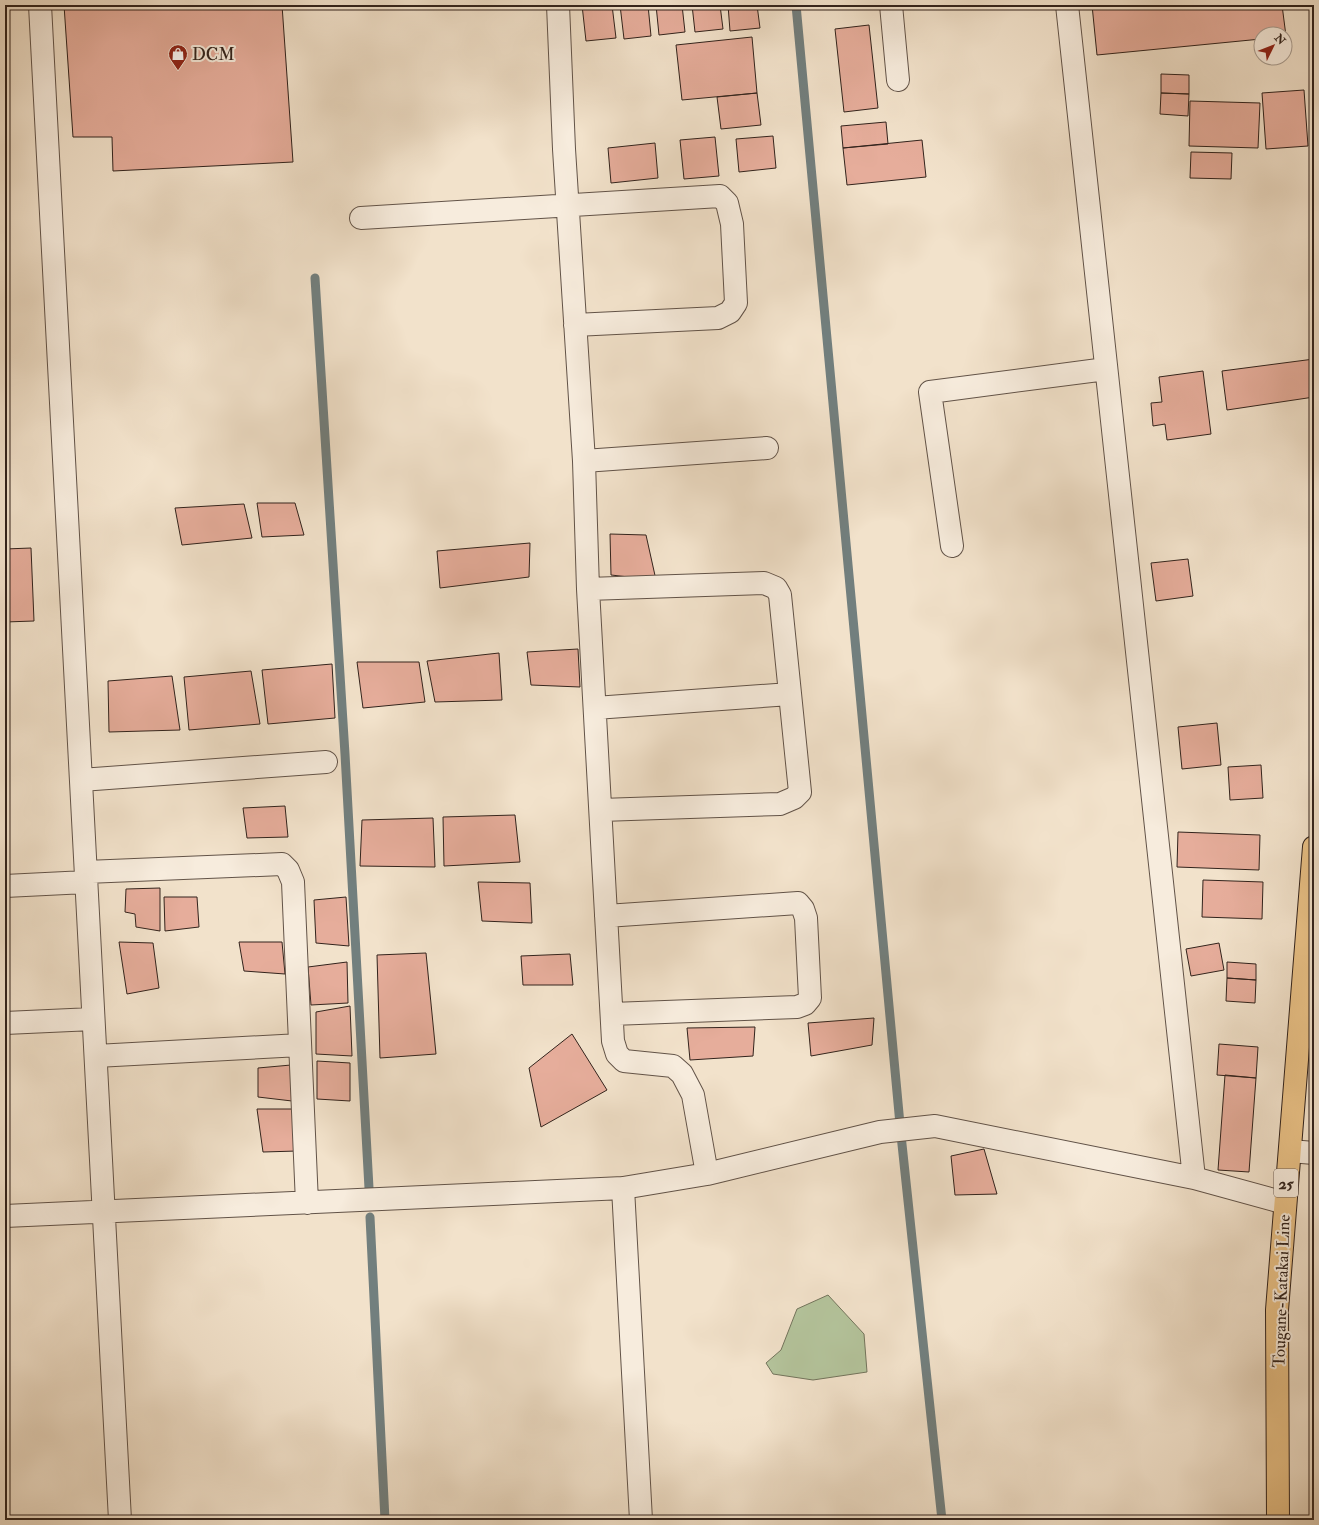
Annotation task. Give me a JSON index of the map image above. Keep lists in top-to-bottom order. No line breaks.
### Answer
{"streets":{"main road":["25","Tougane-Katakai Line"]},"places":{"shop":["DCM"]},"north":"top right"}
